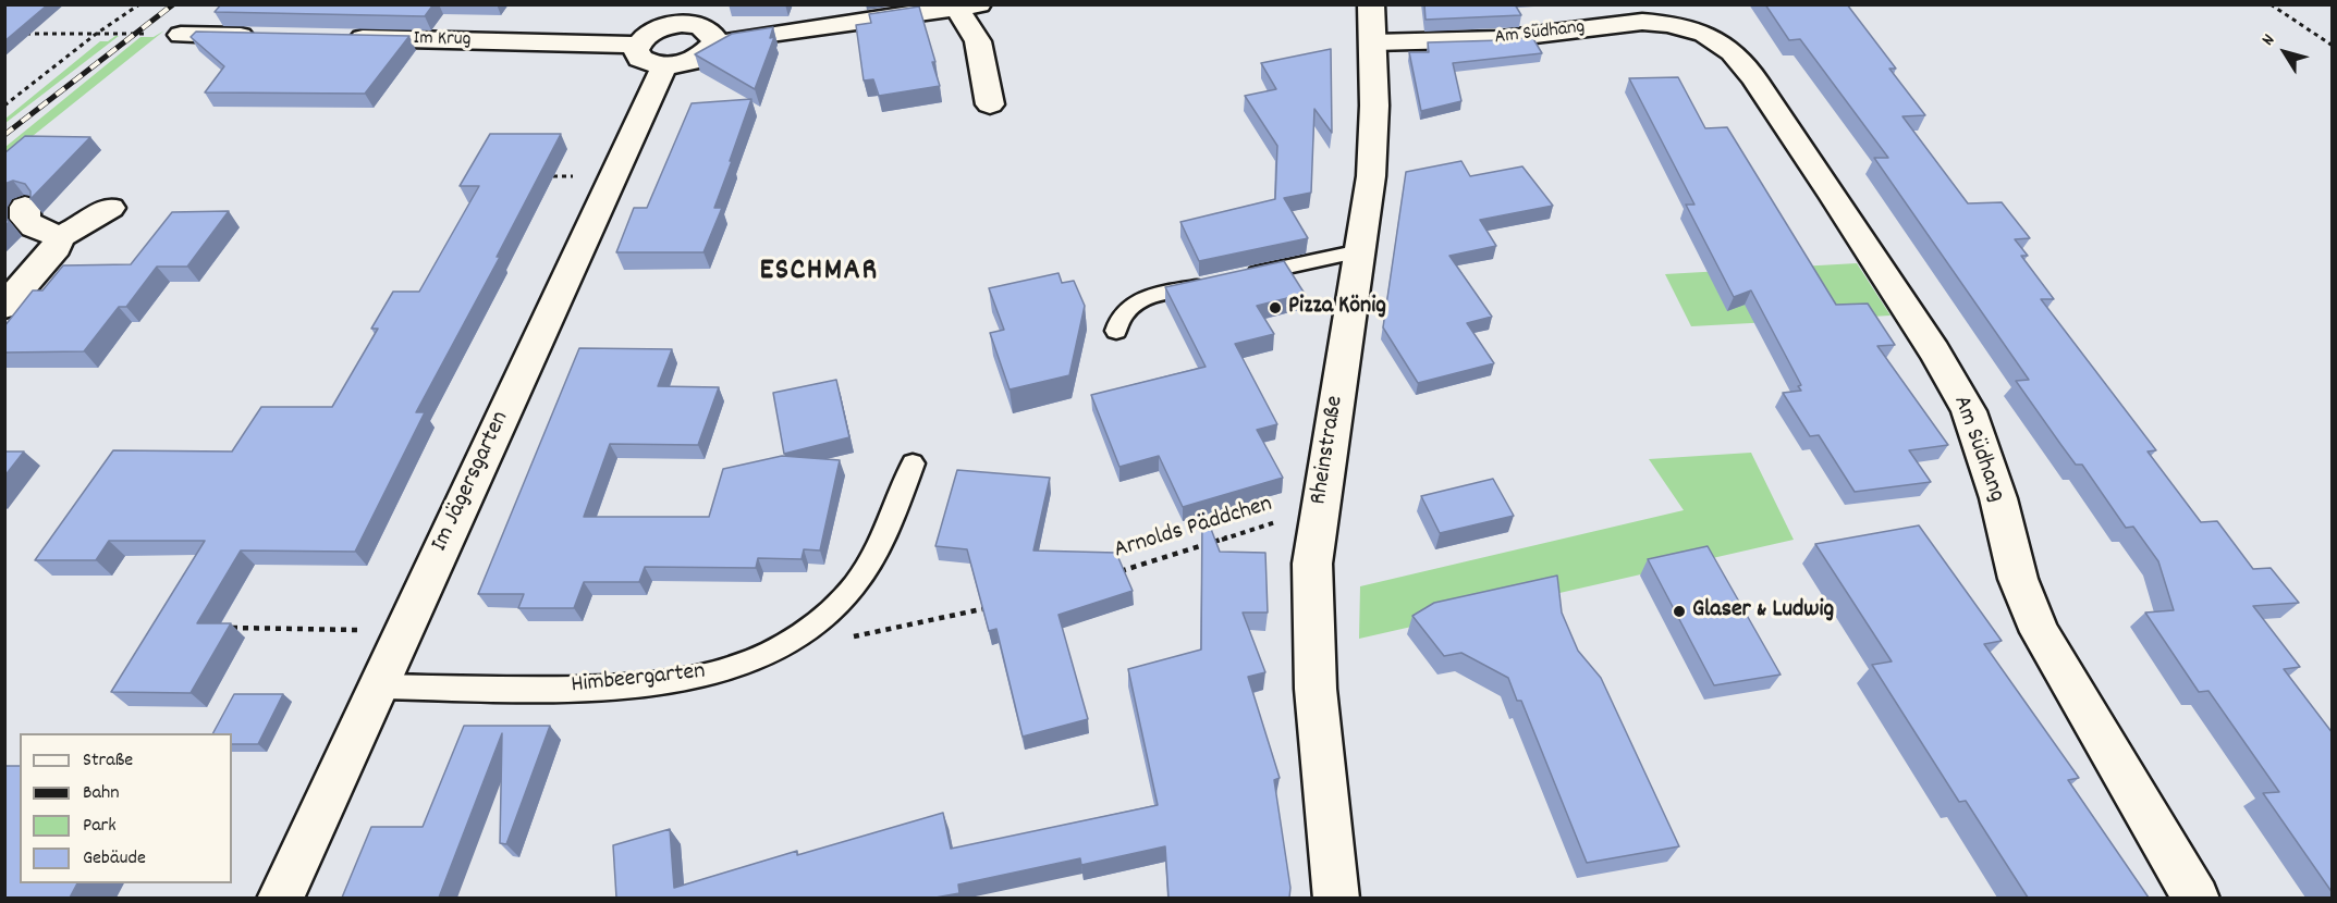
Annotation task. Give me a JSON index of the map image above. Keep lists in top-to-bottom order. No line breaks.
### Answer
{"streets":{"street":["Am Südhang","Im Krug","Rheinstraße","Im Jägersgarten"],"lane":["Himbeergarten"],"path":["Arnolds Päddchen"]},"crossings":[["Am Südhang","Rheinstraße"],["Im Krug","Im Jägersgarten"],["Rheinstraße","Arnolds Päddchen"],["Im Jägersgarten","Himbeergarten"]],"districts":["ESCHMAR"],"places":["Pizza König","Glaser & Ludwig"],"legend":["Straße","Bahn","Park","Gebäude"],"north":"top left"}
